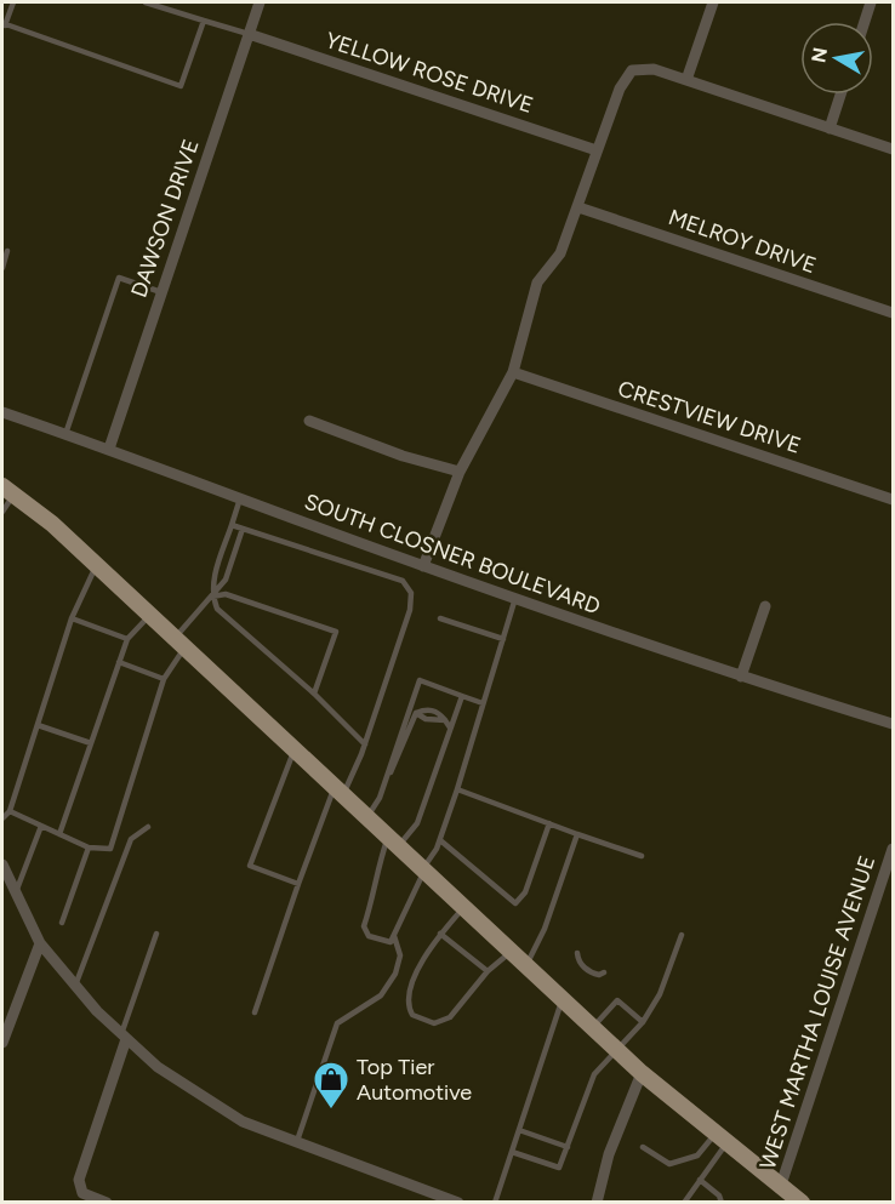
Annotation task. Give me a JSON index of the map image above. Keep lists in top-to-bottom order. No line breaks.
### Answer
{"streets":{"street":["YELLOW ROSE DRIVE","DAWSON DRIVE","MELROY DRIVE","CRESTVIEW DRIVE","SOUTH CLOSNER BOULEVARD","WEST MARTHA LOUISE AVENUE"]},"crossings":[["YELLOW ROSE DRIVE","DAWSON DRIVE"],["DAWSON DRIVE","SOUTH CLOSNER BOULEVARD"]],"places":{"shop":["Top Tier Automotive"]},"north":"left"}
